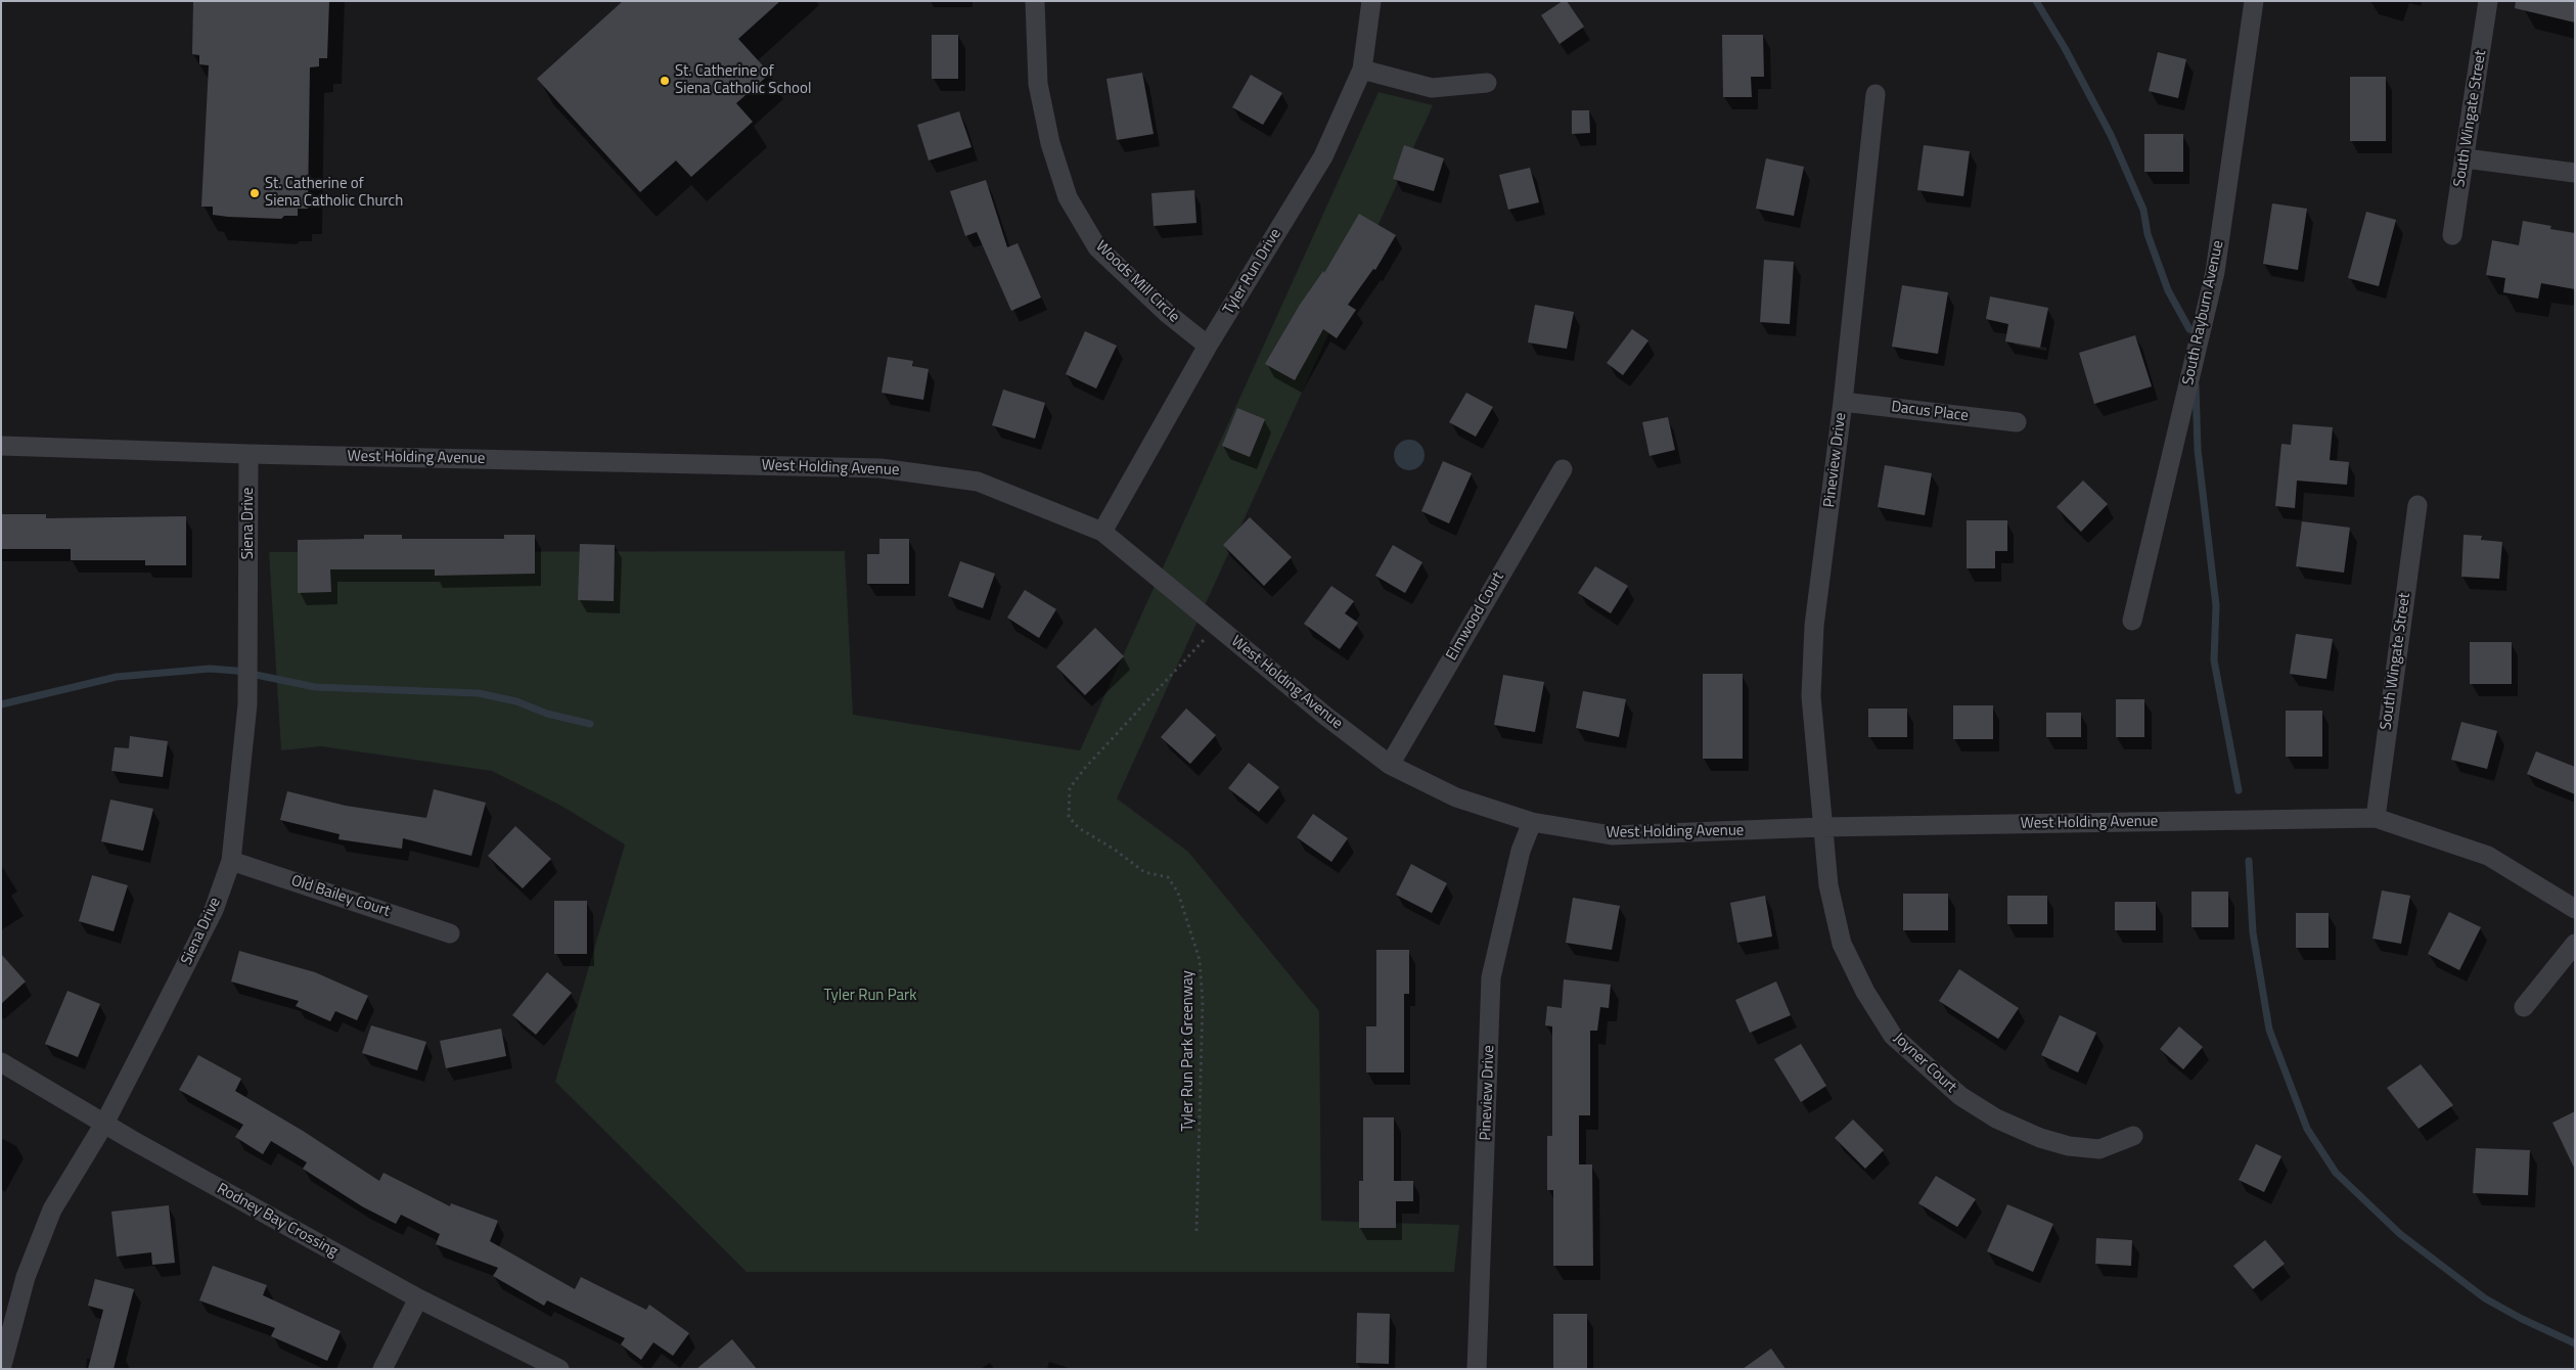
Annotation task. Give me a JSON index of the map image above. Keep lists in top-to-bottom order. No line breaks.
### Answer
{"streets":{"street":["South Wingate Street","Tyler Run Drive","Woods Mill Circle","South Rayburn Avenue","Dacus Place","West Holding Avenue","Pineview Drive","Siena Drive","Elmwood Court","Old Bailey Court","Joyner Court","Rodney Bay Crossing"],"path":["Tyler Run Park Greenway"]},"crossings":[["South Wingate Street","West Holding Avenue"],["Tyler Run Drive","Woods Mill Circle"],["Tyler Run Drive","West Holding Avenue"],["Dacus Place","Pineview Drive"],["West Holding Avenue","Pineview Drive"],["West Holding Avenue","Siena Drive"],["West Holding Avenue","Elmwood Court"],["West Holding Avenue","Tyler Run Park Greenway"],["West Holding Avenue","Joyner Court"],["Pineview Drive","Joyner Court"],["Siena Drive","Old Bailey Court"],["Siena Drive","Rodney Bay Crossing"]],"parks":["Tyler Run Park"],"places":["St. Catherine of Siena Catholic School","St. Catherine of Siena Catholic Church"]}
